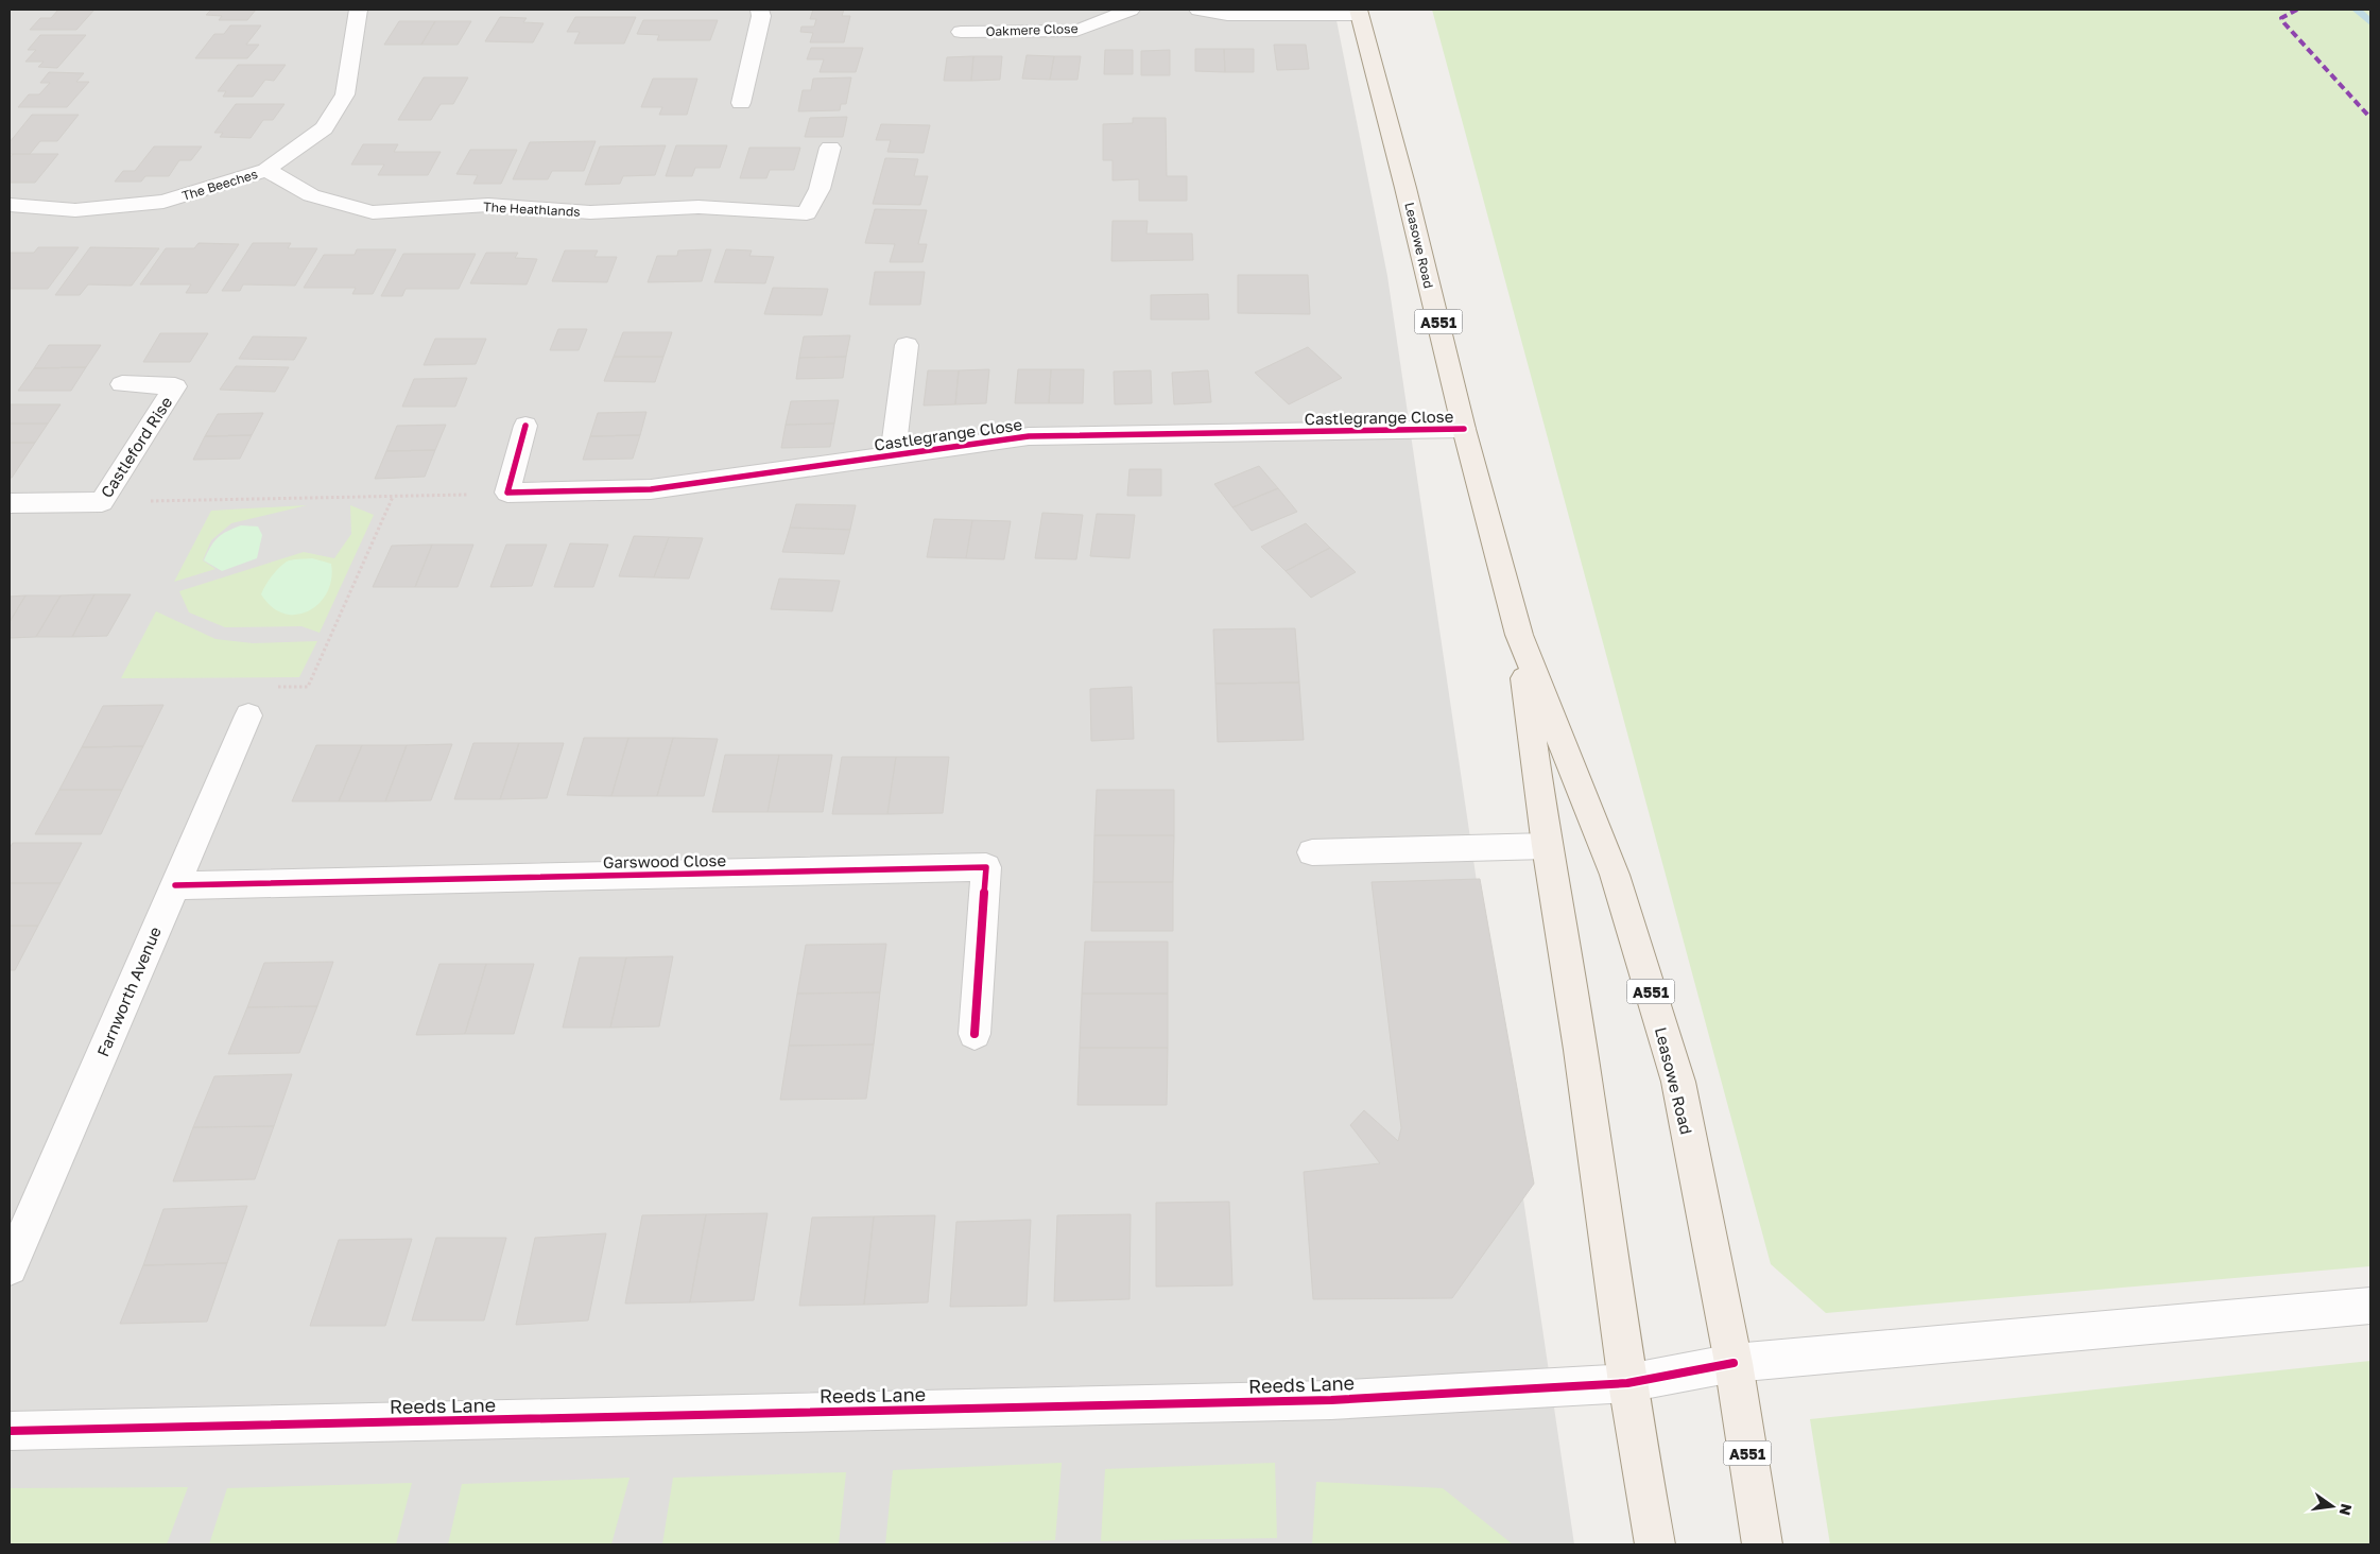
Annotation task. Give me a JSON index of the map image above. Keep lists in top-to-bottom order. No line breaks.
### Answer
{"streets":{"main road":["Leasowe Road","A551"],"street":["Oakmere Close","The Beeches","The Heathlands","Castlegrange Close","Castleford Rise","Garswood Close","Farnworth Avenue","Reeds Lane"]},"crossings":[["The Beeches","The Heathlands"],["Leasowe Road","Castlegrange Close"],["Leasowe Road","Reeds Lane"],["Garswood Close","Farnworth Avenue"]],"north":"right"}
